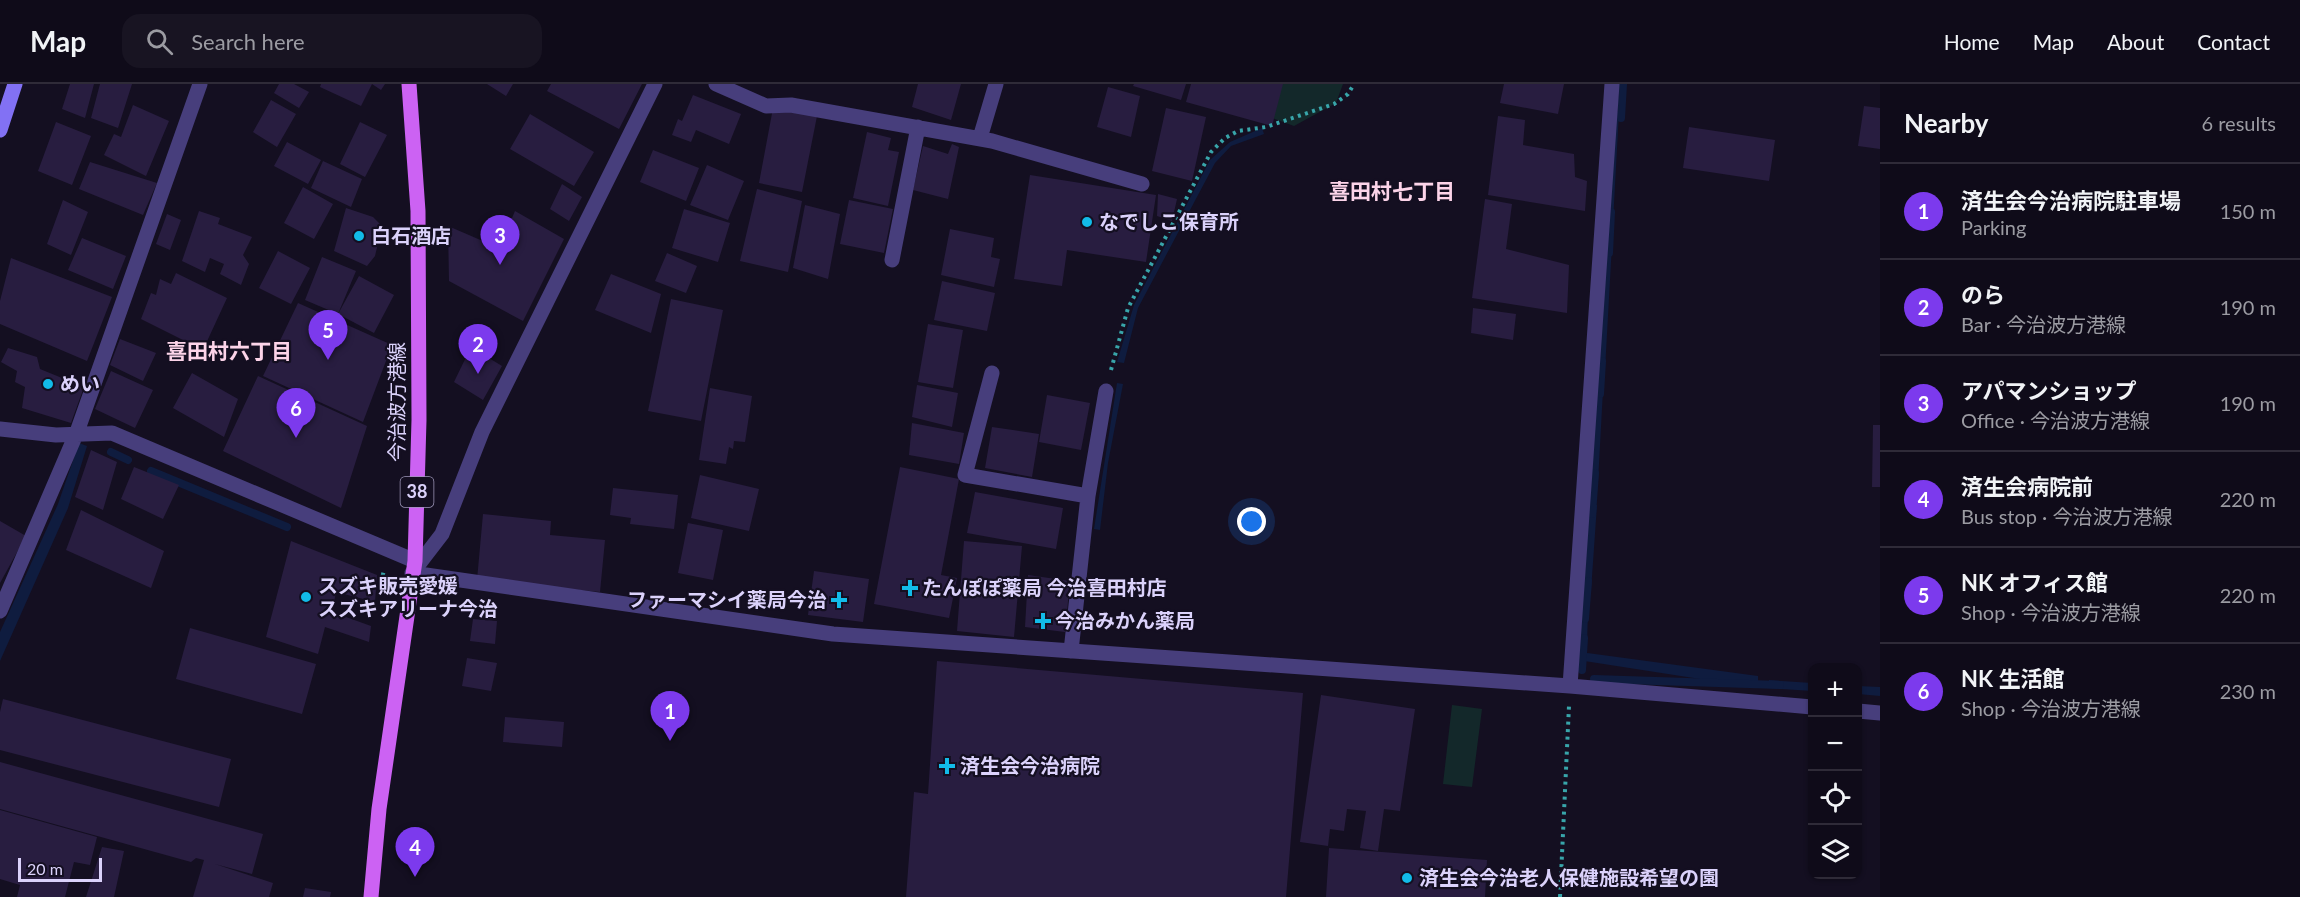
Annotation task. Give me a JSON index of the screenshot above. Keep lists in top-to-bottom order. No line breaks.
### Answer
{"streets":{"main road":["今治波方港線","38"]},"districts":["喜田村七丁目","喜田村六丁目"],"places":{"other":["なでしこ保育所","白石酒店","めい","スズキ販売愛媛 スズキアリーナ今治","済生会今治老人保健施設希望の園"],"health":["たんぽぽ薬局 今治喜田村店","ファーマシイ薬局今治","今治みかん薬局","済生会今治病院"]},"scale_bar":"20 m","page":{"header":"Map","search":"Search here","nav":["Home","Map","About","Contact"],"heading":["Nearby","6 results"],"list":[{"mark":"1","name":"済生会今治病院駐車場","note":"Parking","value":"150 m"},{"mark":"2","name":"のら","note":"Bar · 今治波方港線","value":"190 m"},{"mark":"3","name":"アパマンショップ","note":"Office · 今治波方港線","value":"190 m"},{"mark":"4","name":"済生会病院前","note":"Bus stop · 今治波方港線","value":"220 m"},{"mark":"5","name":"NK オフィス館","note":"Shop · 今治波方港線","value":"220 m"},{"mark":"6","name":"NK 生活館","note":"Shop · 今治波方港線","value":"230 m"}],"pins":["3","5","2","6","1","4"],"map_buttons":["+","−"],"scale":"20 m"}}
